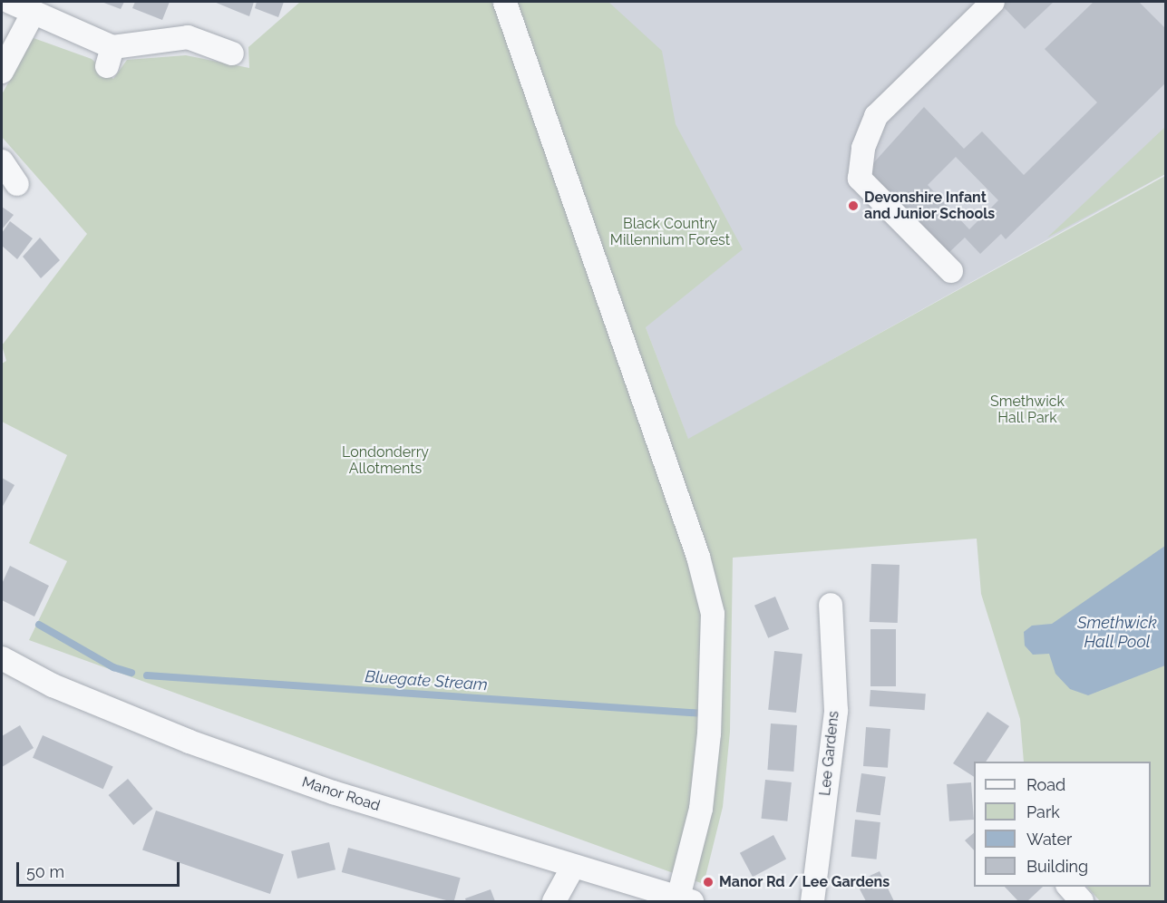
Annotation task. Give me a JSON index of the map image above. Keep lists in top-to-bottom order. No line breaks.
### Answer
{"streets":{"street":["Lee Gardens","Manor Road"]},"water":["Smethwick Hall Pool","Bluegate Stream"],"parks":["Black Country Millennium Forest","Smethwick Hall Park","Londonderry Allotments"],"places":["Devonshire Infant and Junior Schools","Manor Rd / Lee Gardens"],"legend":["Road","Park","Water","Building"],"scale_bar":"50 m"}
